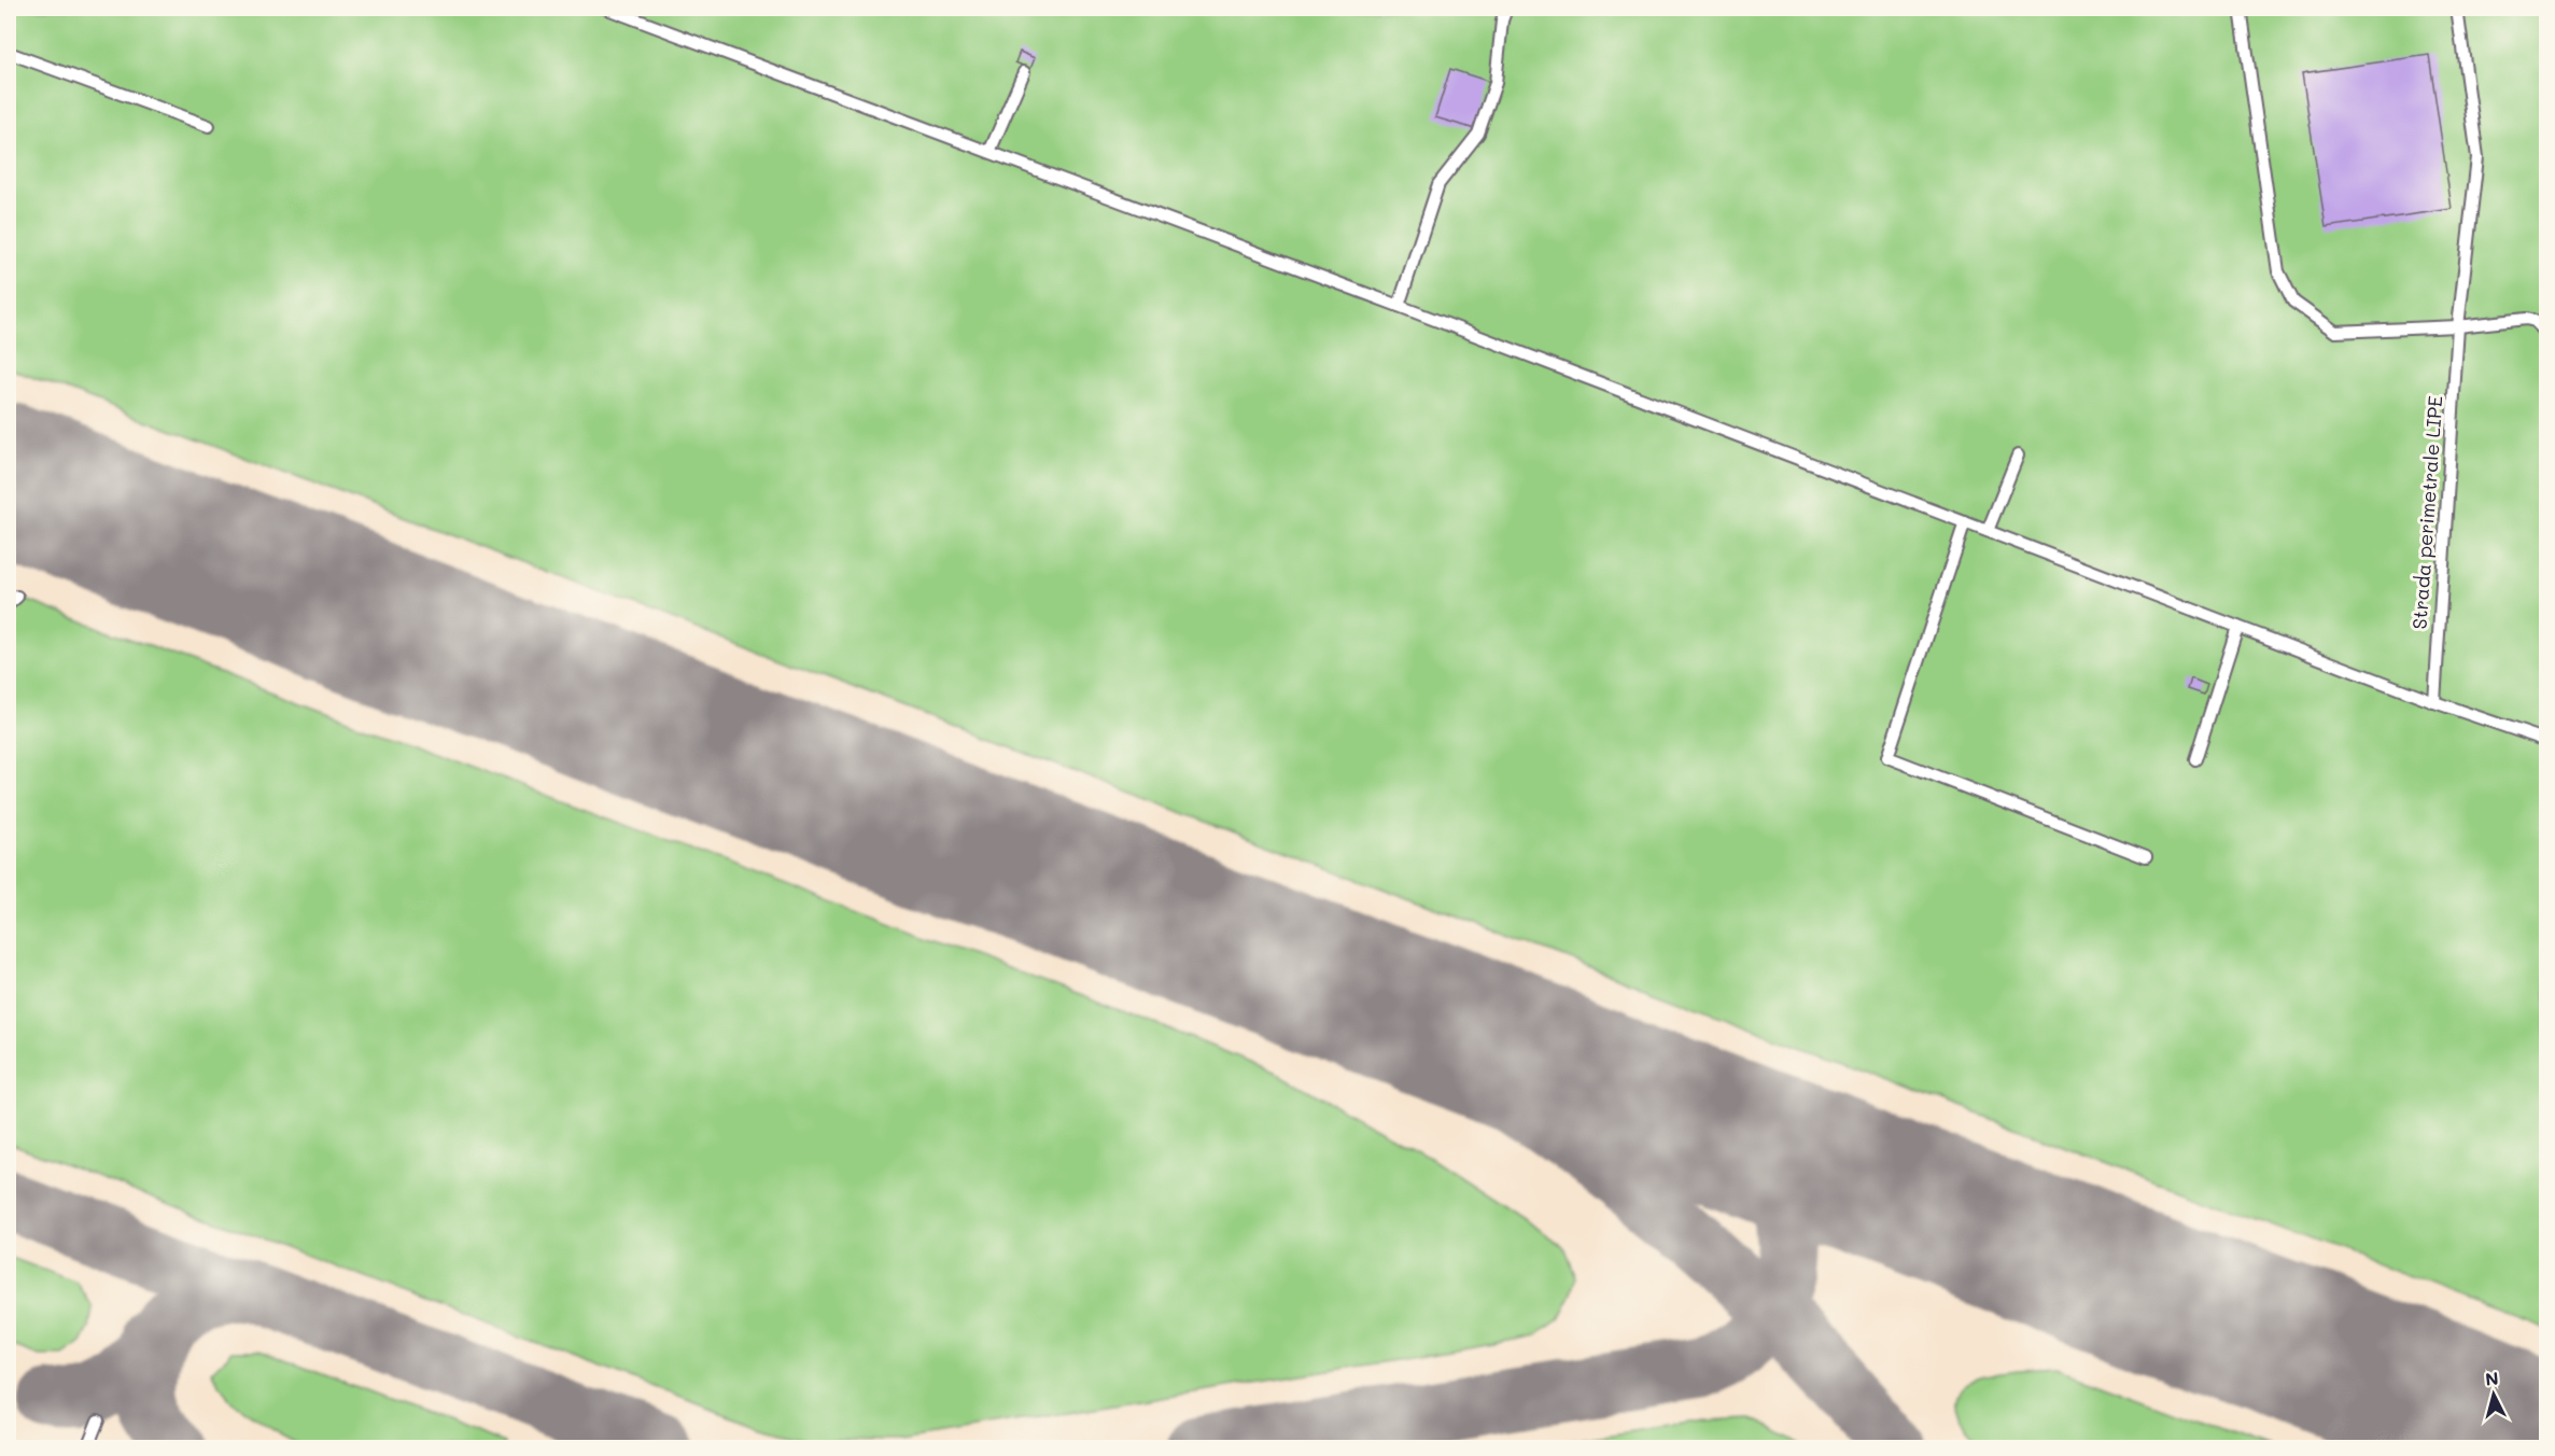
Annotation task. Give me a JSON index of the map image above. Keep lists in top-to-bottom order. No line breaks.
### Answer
{"streets":{"lane":["Strada perimetrale LIPE"]},"north":"top"}
